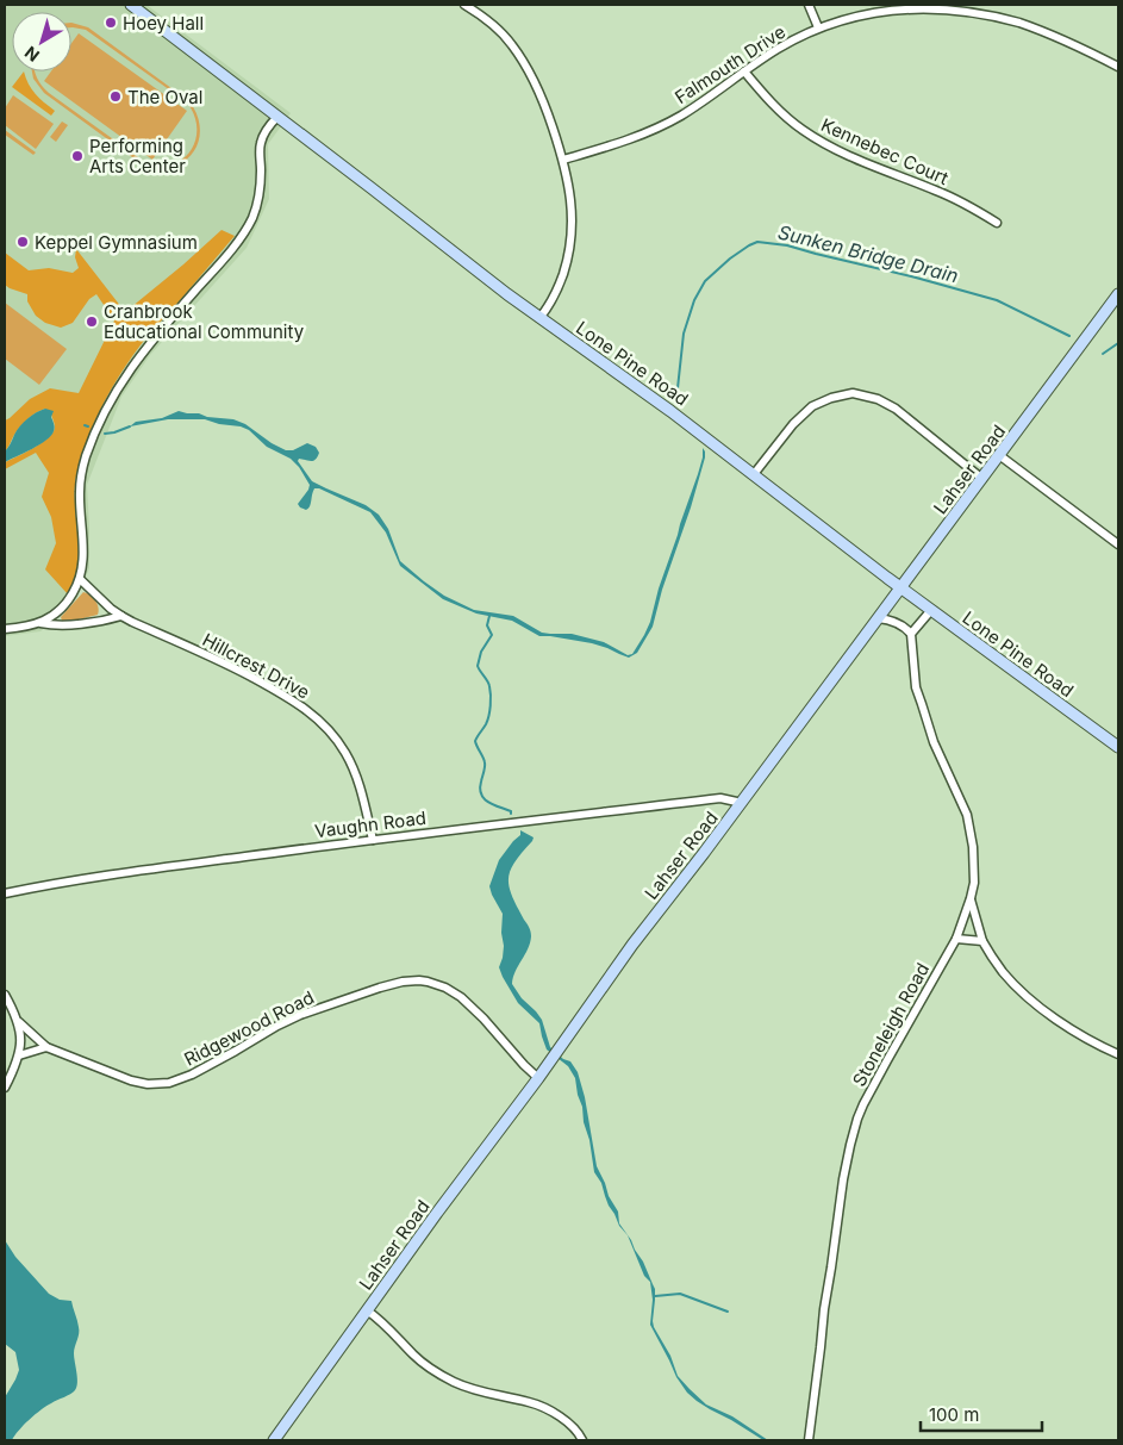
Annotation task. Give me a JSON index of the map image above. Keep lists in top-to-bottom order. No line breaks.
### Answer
{"streets":{"street":["Falmouth Drive","Kennebec Court","Lone Pine Road","Lahser Road","Hillcrest Drive","Vaughn Road","Stoneleigh Road","Ridgewood Road"]},"crossings":[["Falmouth Drive","Kennebec Court"],["Lone Pine Road","Lahser Road"],["Lahser Road","Vaughn Road"],["Lahser Road","Ridgewood Road"],["Hillcrest Drive","Vaughn Road"]],"water":["Sunken Bridge Drain"],"places":["Hoey Hall","The Oval","Performing Arts Center","Keppel Gymnasium","Cranbrook Educational Community"],"scale_bar":"100 m","north":"bottom left"}
